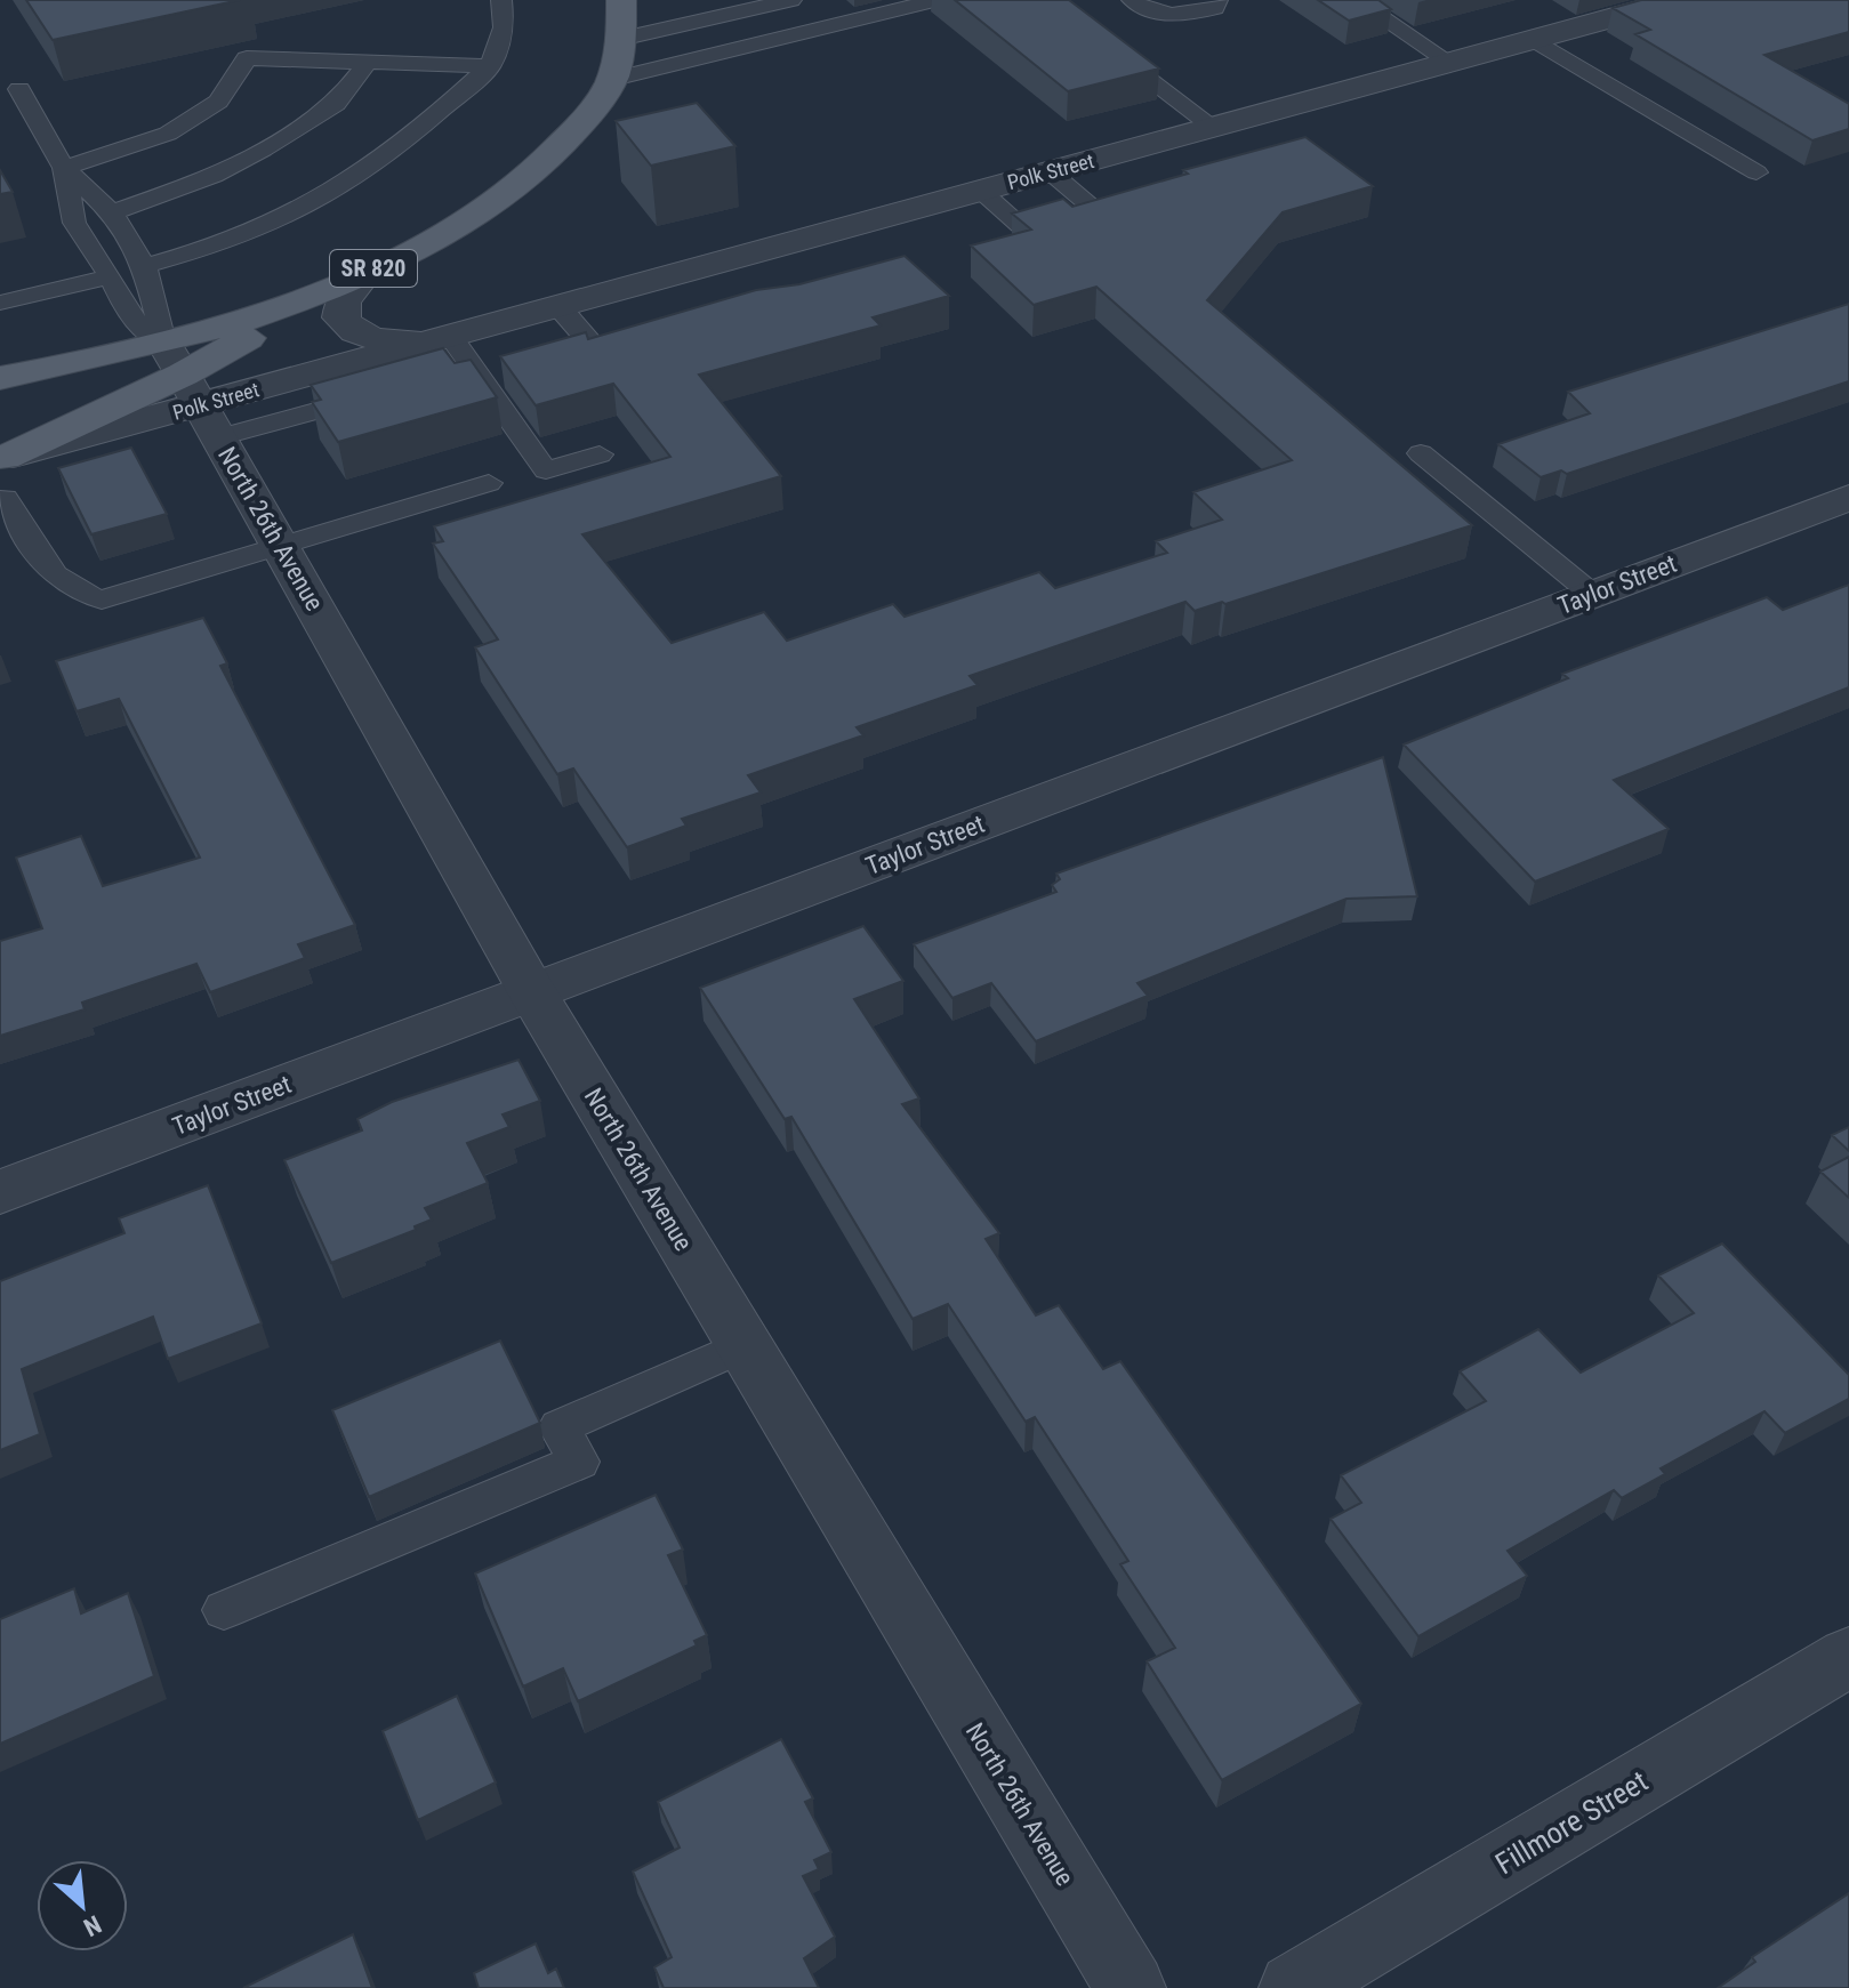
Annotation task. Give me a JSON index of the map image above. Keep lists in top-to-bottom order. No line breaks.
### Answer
{"streets":{"main road":["SR 820"],"street":["Polk Street","North 26th Avenue","Taylor Street","Fillmore Street"]},"crossings":[["Polk Street","SR 820"],["Polk Street","North 26th Avenue"],["SR 820","North 26th Avenue"],["North 26th Avenue","Taylor Street"]],"north":"bottom right"}
